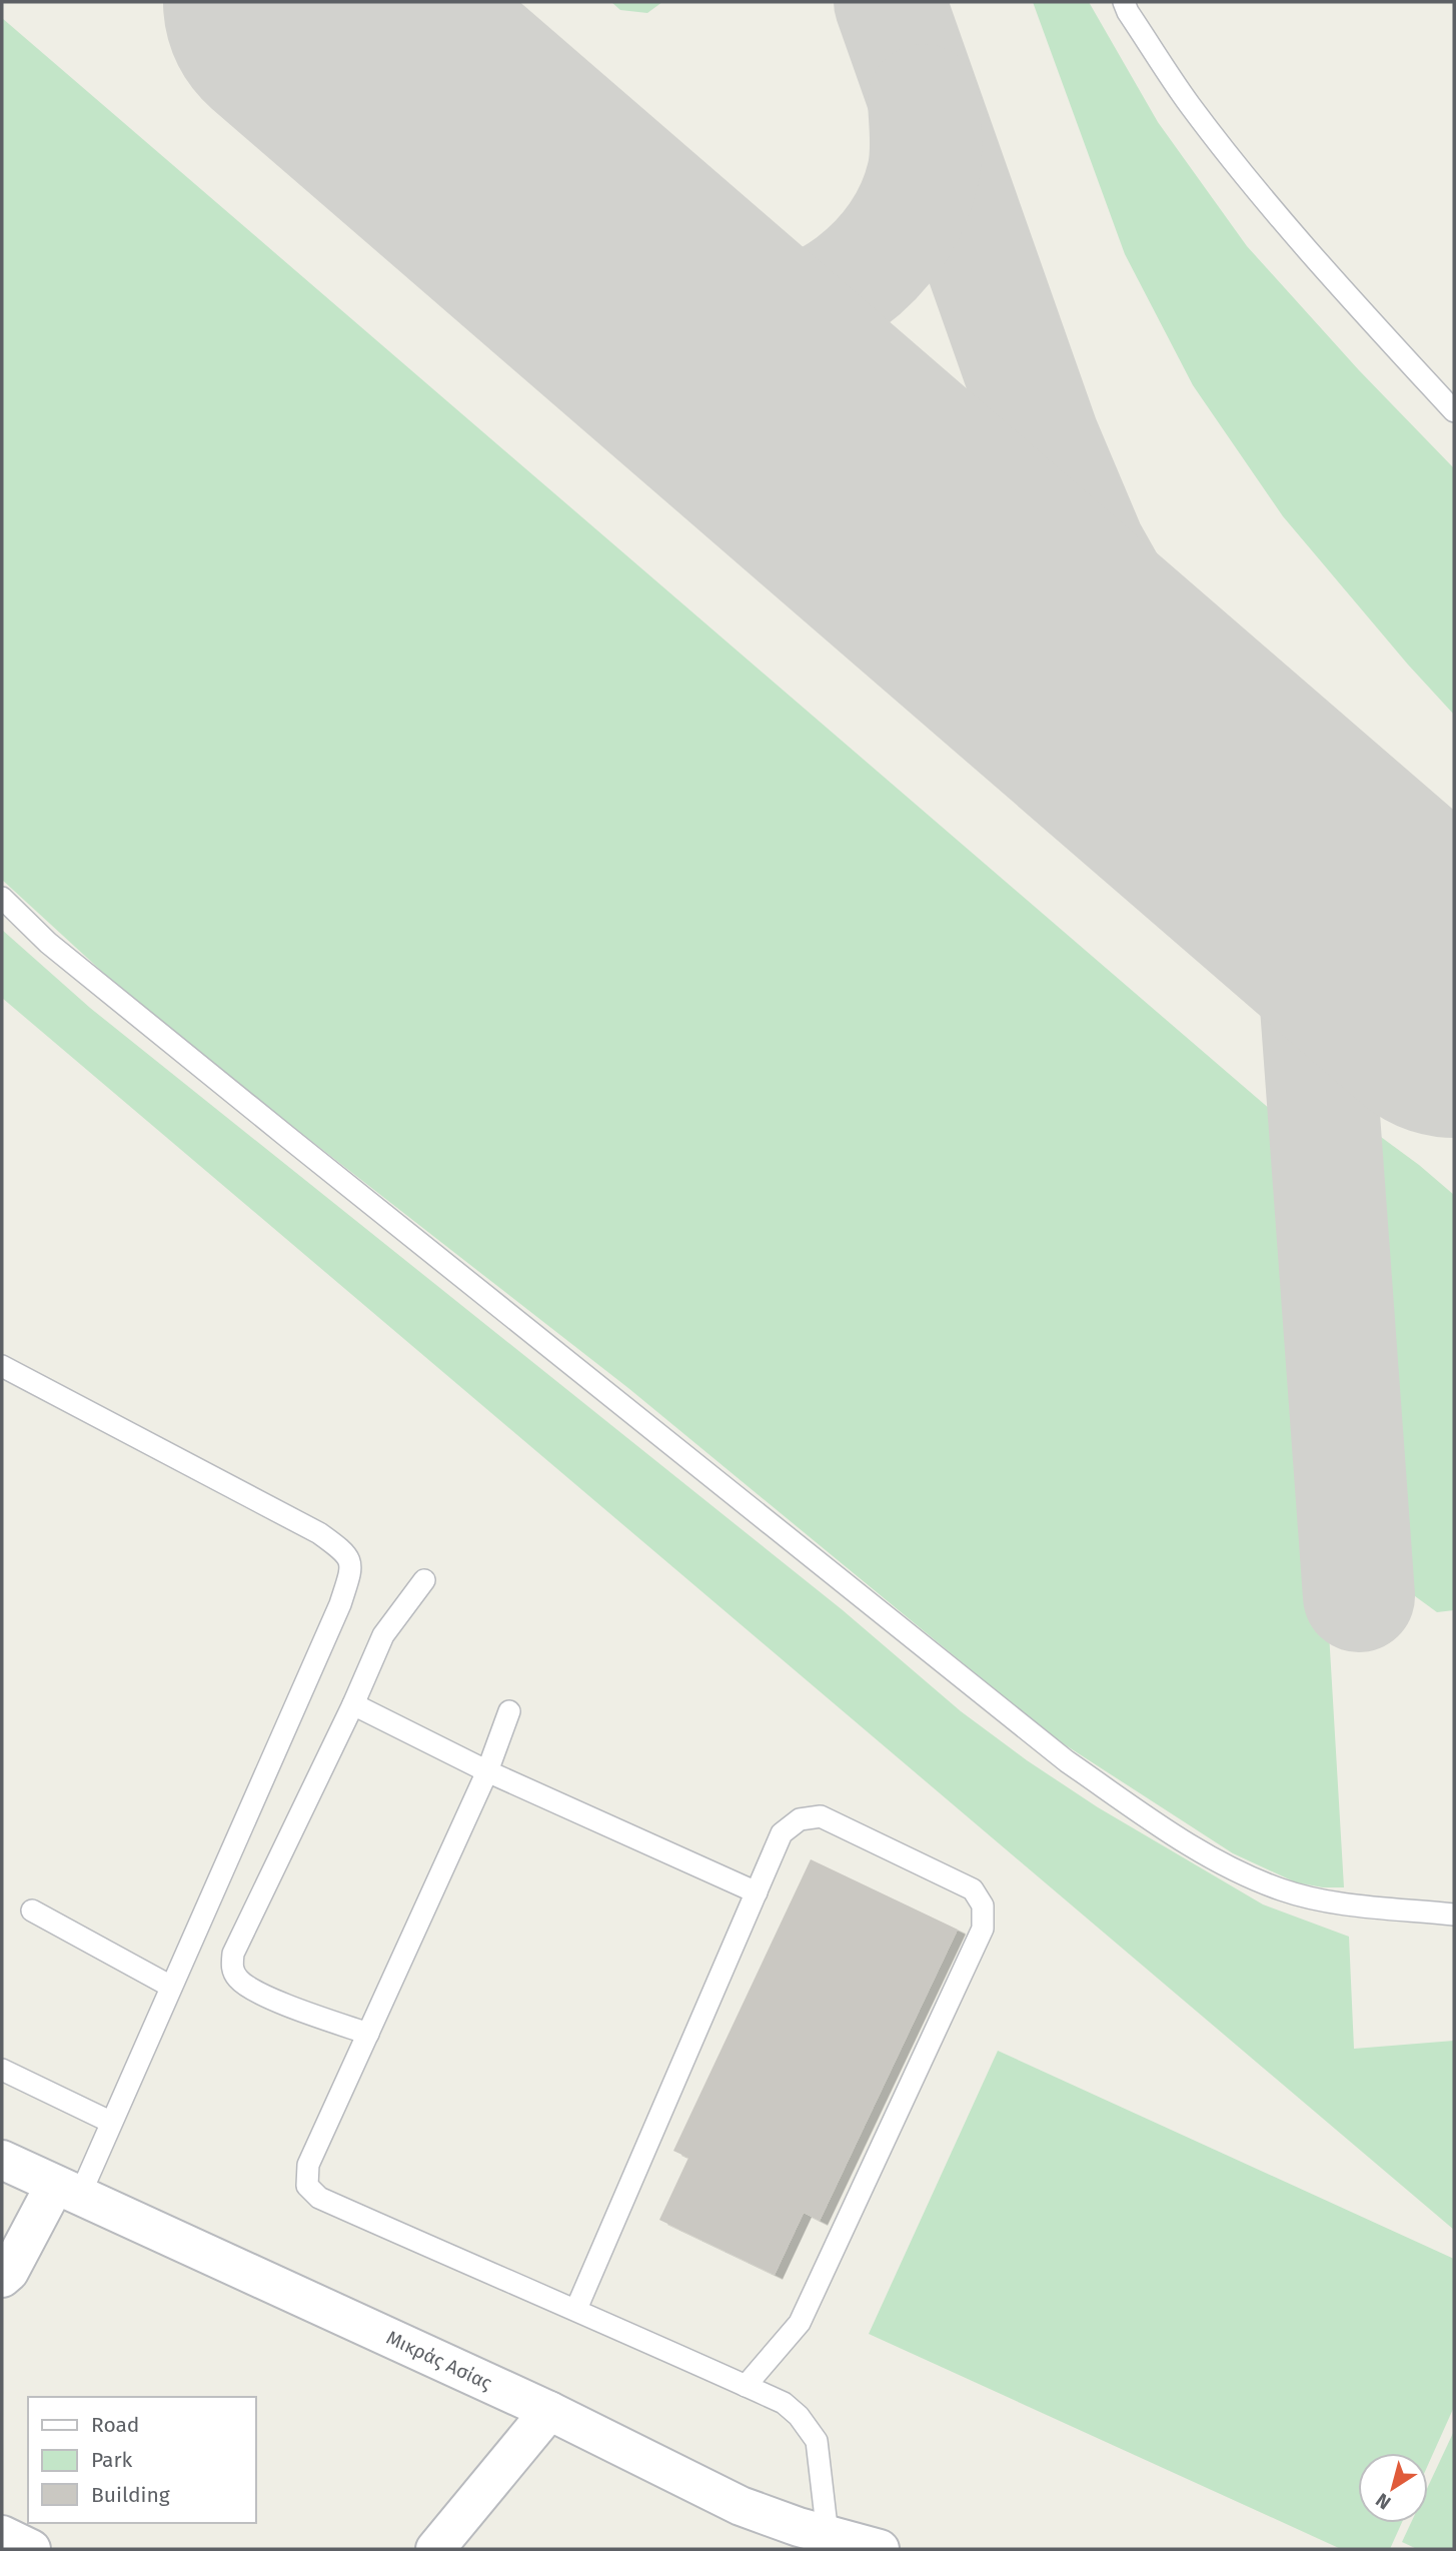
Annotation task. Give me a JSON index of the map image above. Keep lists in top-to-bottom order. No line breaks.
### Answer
{"streets":{"street":["Μικράς Ασίας"]},"legend":["Road","Park","Building"],"north":"bottom left"}
